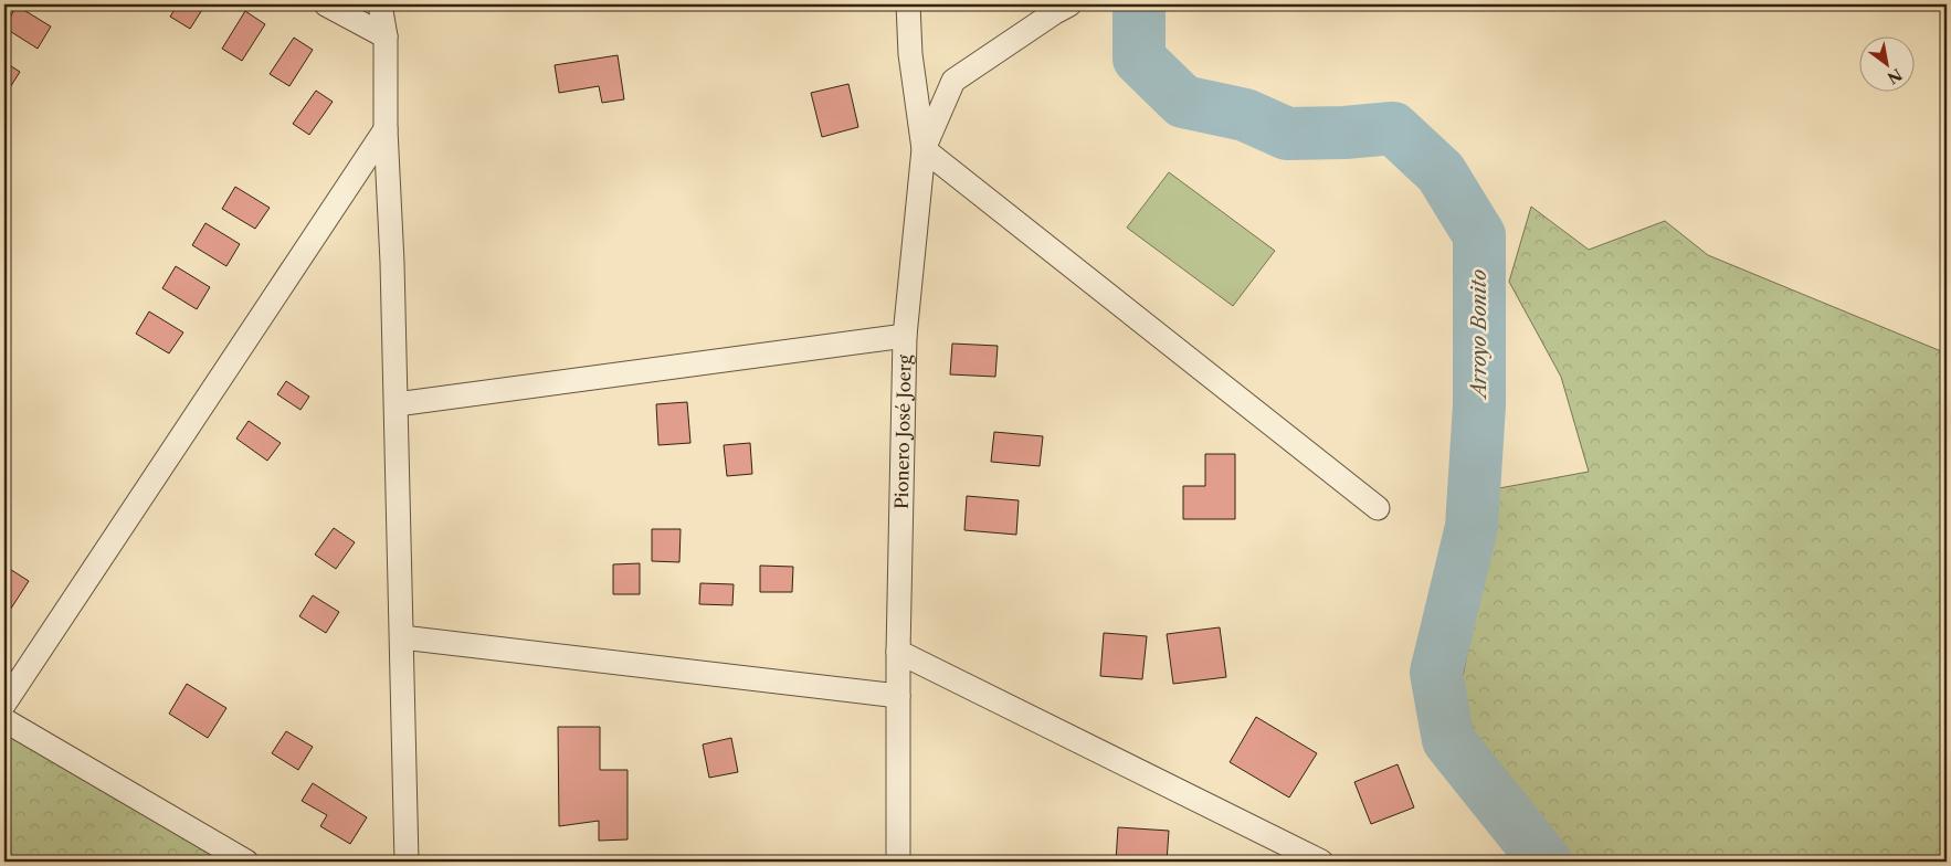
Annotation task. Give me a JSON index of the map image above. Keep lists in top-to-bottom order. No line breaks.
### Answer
{"streets":{"street":["Pionero José Joerg"]},"water":["Arroyo Bonito"],"north":"bottom right"}
